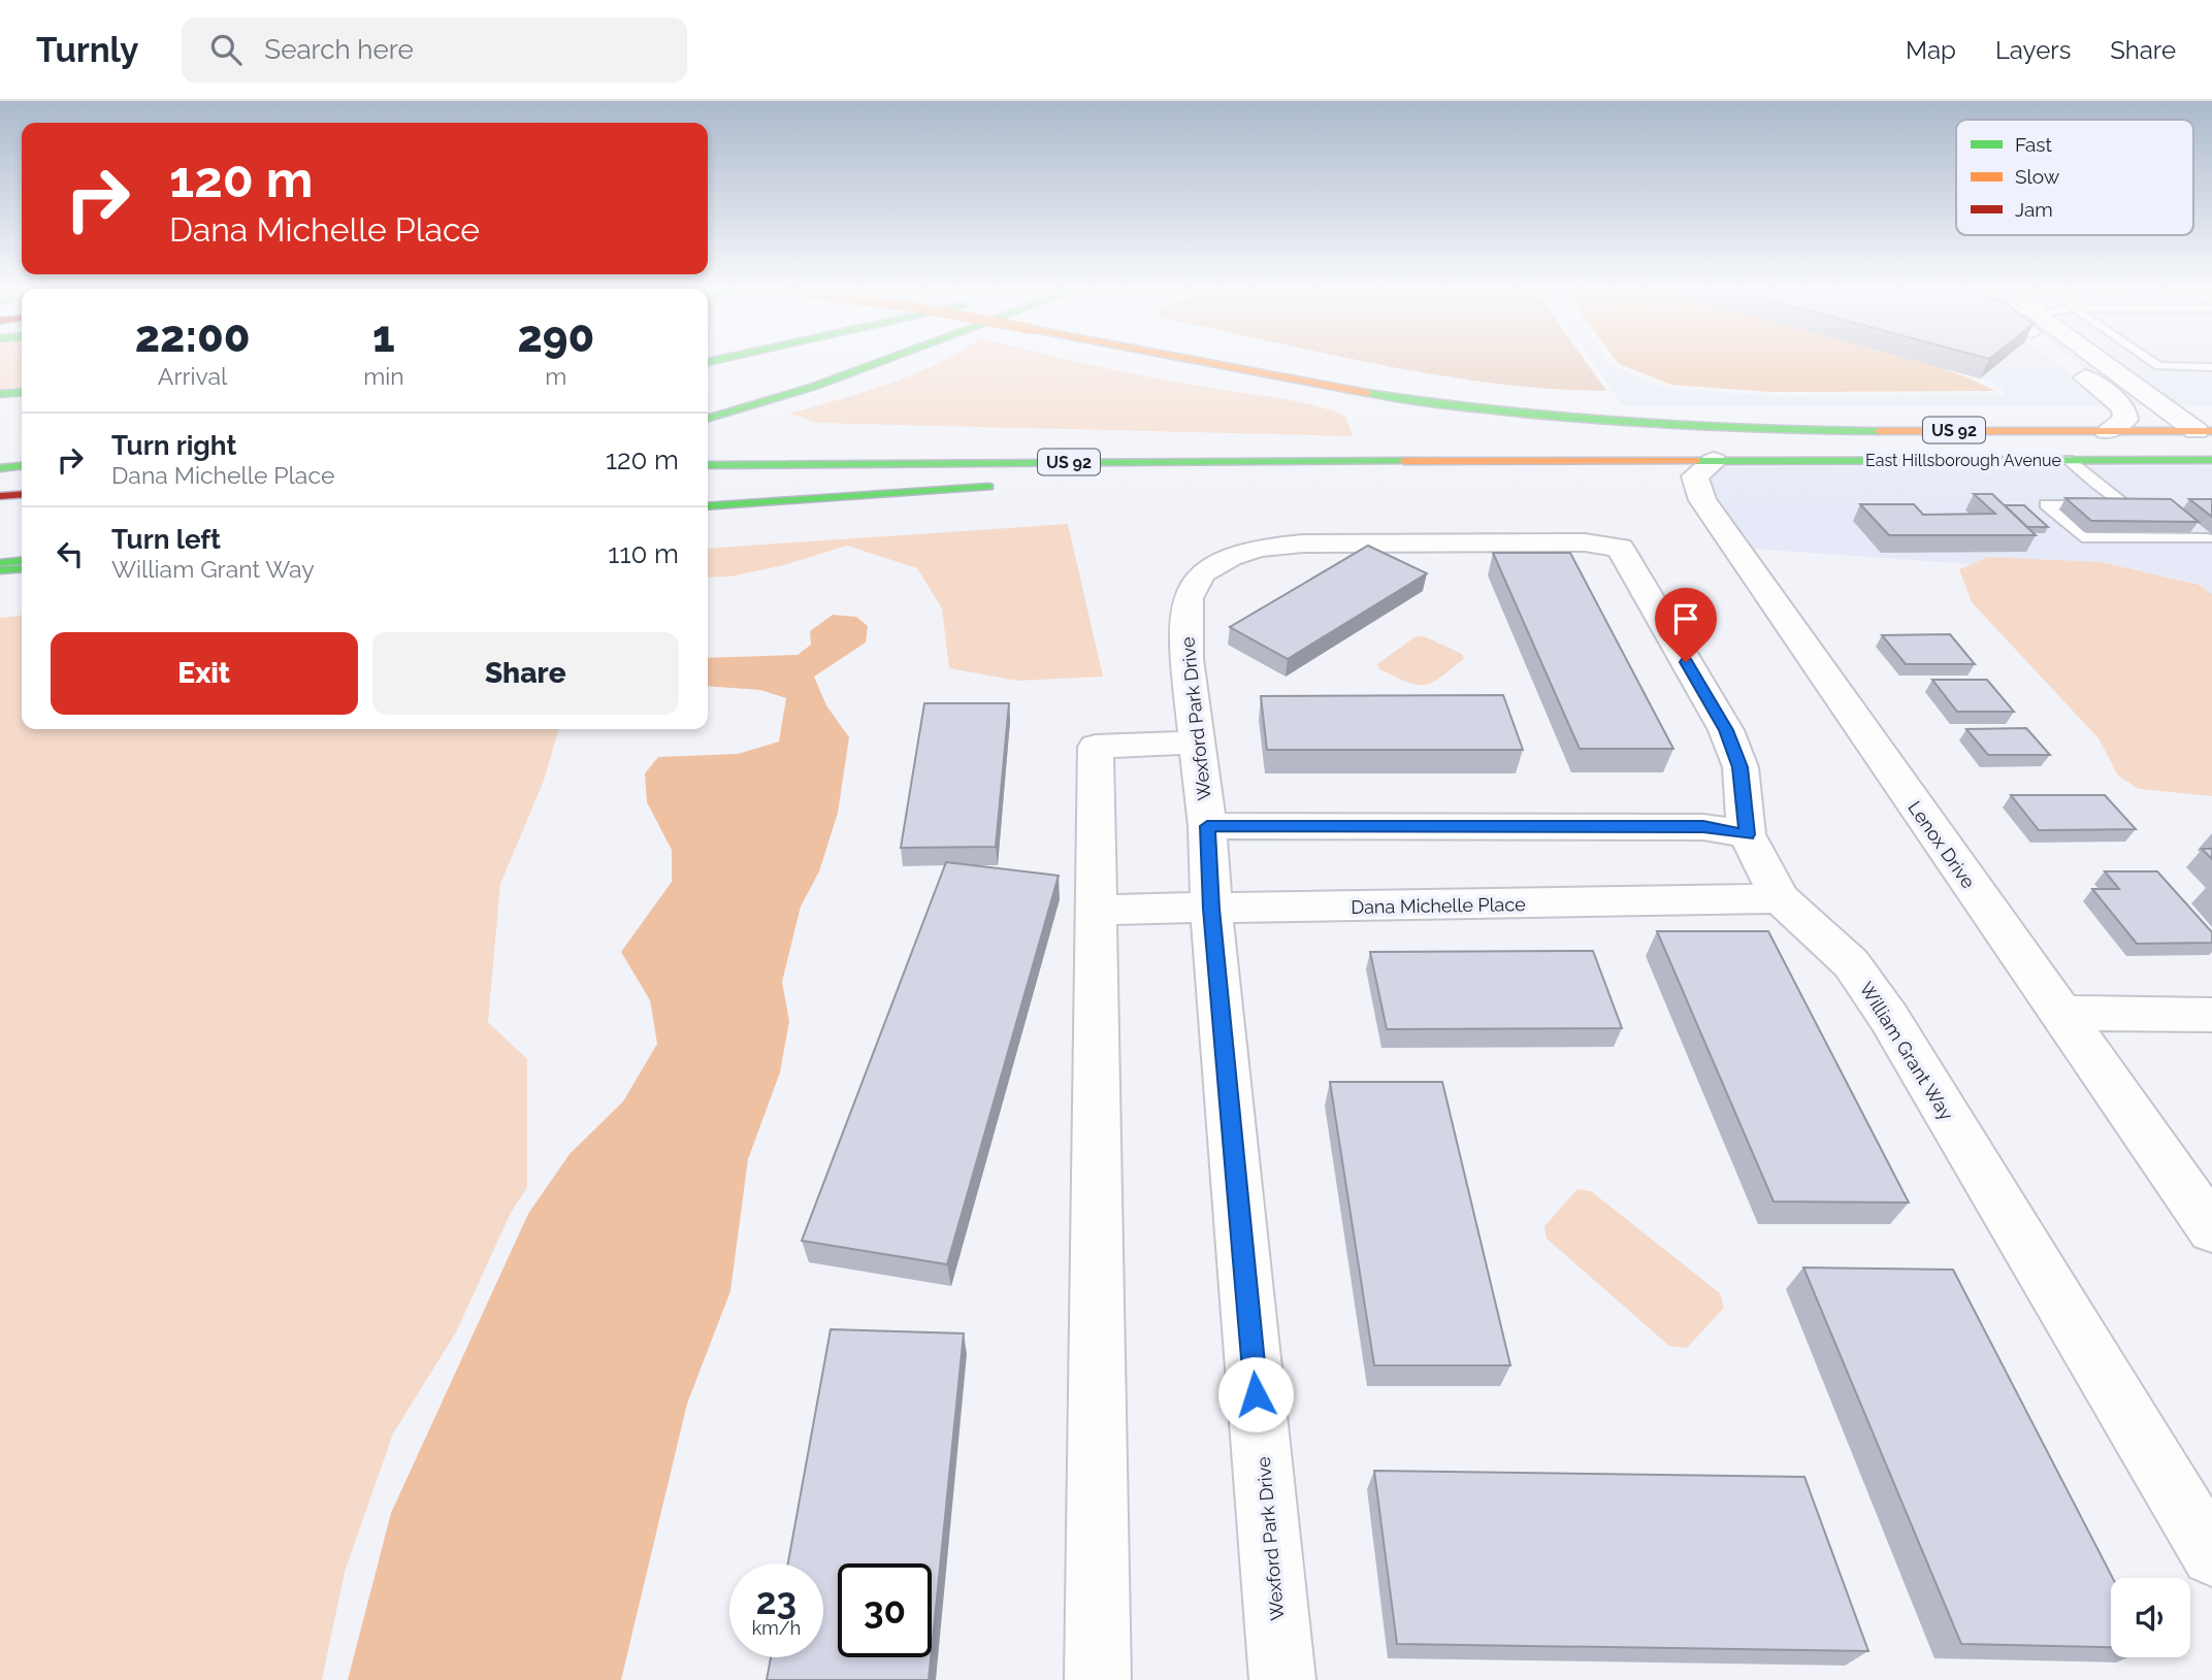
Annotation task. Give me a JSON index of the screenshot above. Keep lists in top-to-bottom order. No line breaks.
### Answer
{"streets":{"main road":["US 92","East Hillsborough Avenue"],"street":["Wexford Park Drive","Lenox Drive","Dana Michelle Place","William Grant Way"]},"crossings":[["US 92","East Hillsborough Avenue"],["US 92","Lenox Drive"],["East Hillsborough Avenue","Lenox Drive"],["Wexford Park Drive","Dana Michelle Place"],["Wexford Park Drive","William Grant Way"],["Dana Michelle Place","William Grant Way"]],"legend":["Fast","Slow","Jam"],"page":{"header":"Turnly","search":"Search here","nav":["Map","Layers","Share"],"turn":["120 m","Dana Michelle Place"],"eta":["22:00","Arrival","1","min","290","m"],"list":[{"name":"Turn right","note":"Dana Michelle Place","value":"120 m"},{"name":"Turn left","note":"William Grant Way","value":"110 m"}],"buttons":["Exit","Share"],"speed":"23 km/h","limit":"30"}}
